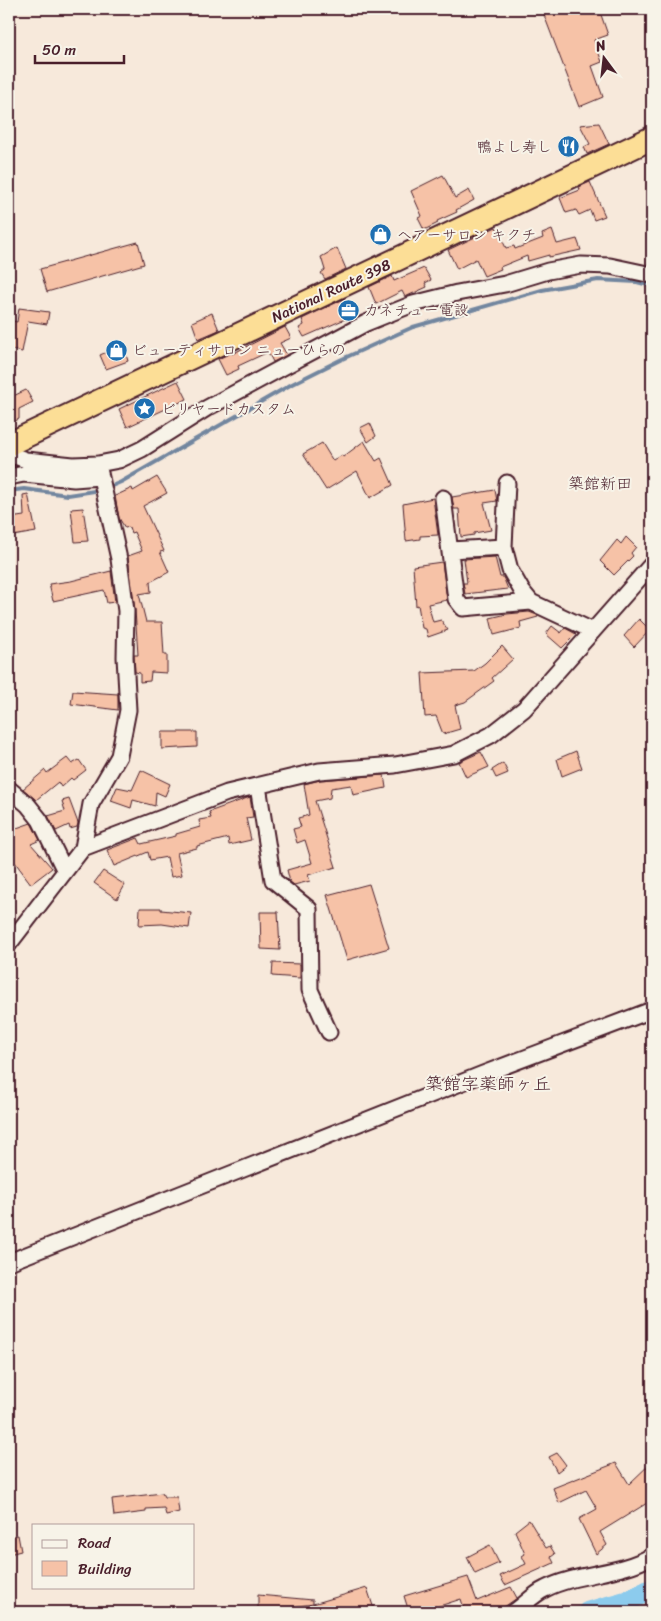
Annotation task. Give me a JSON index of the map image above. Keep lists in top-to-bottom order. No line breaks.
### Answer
{"streets":{"highway":["National Route 398"]},"districts":["築館新田","築館字薬師ヶ丘"],"places":{"restaurant":["鴨よし寿し"],"shop":["ヘアーサロン キクチ","ビューティサロン ニューひらの"],"office":["カネチュー電設"],"place":["ビリヤードカスタム"]},"legend":["Road","Building"],"scale_bar":"50 m","north":"top"}
